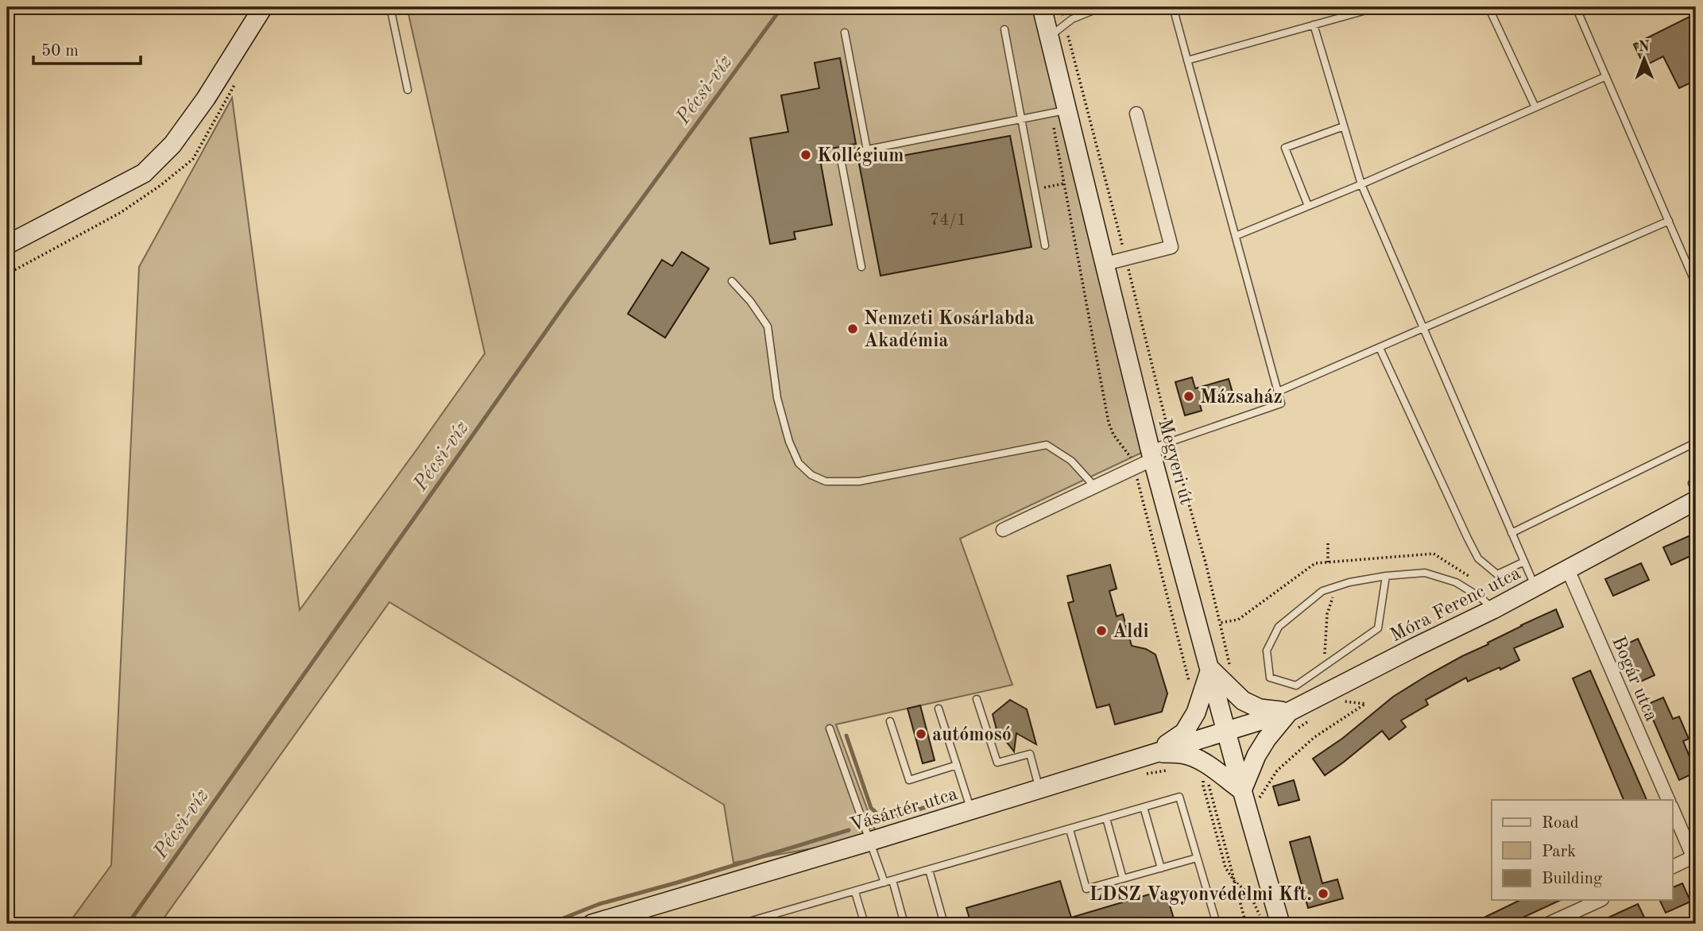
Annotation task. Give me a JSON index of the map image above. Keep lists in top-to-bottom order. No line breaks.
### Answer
{"streets":{"street":["Megyeri út","Móra Ferenc utca","Bogár utca","Vásártér utca"]},"crossings":[["Megyeri út","Móra Ferenc utca"],["Megyeri út","Vásártér utca"],["Móra Ferenc utca","Bogár utca"],["Móra Ferenc utca","Vásártér utca"]],"water":["Pécsi-víz"],"places":["Kollégium","Nemzeti Kosárlabda Akadémia","Mázsaház","Aldi","autómosó","LDSZ Vagyonvédelmi Kft."],"house_numbers":["74/1"],"legend":["Road","Park","Building"],"scale_bar":"50 m","north":"top"}
